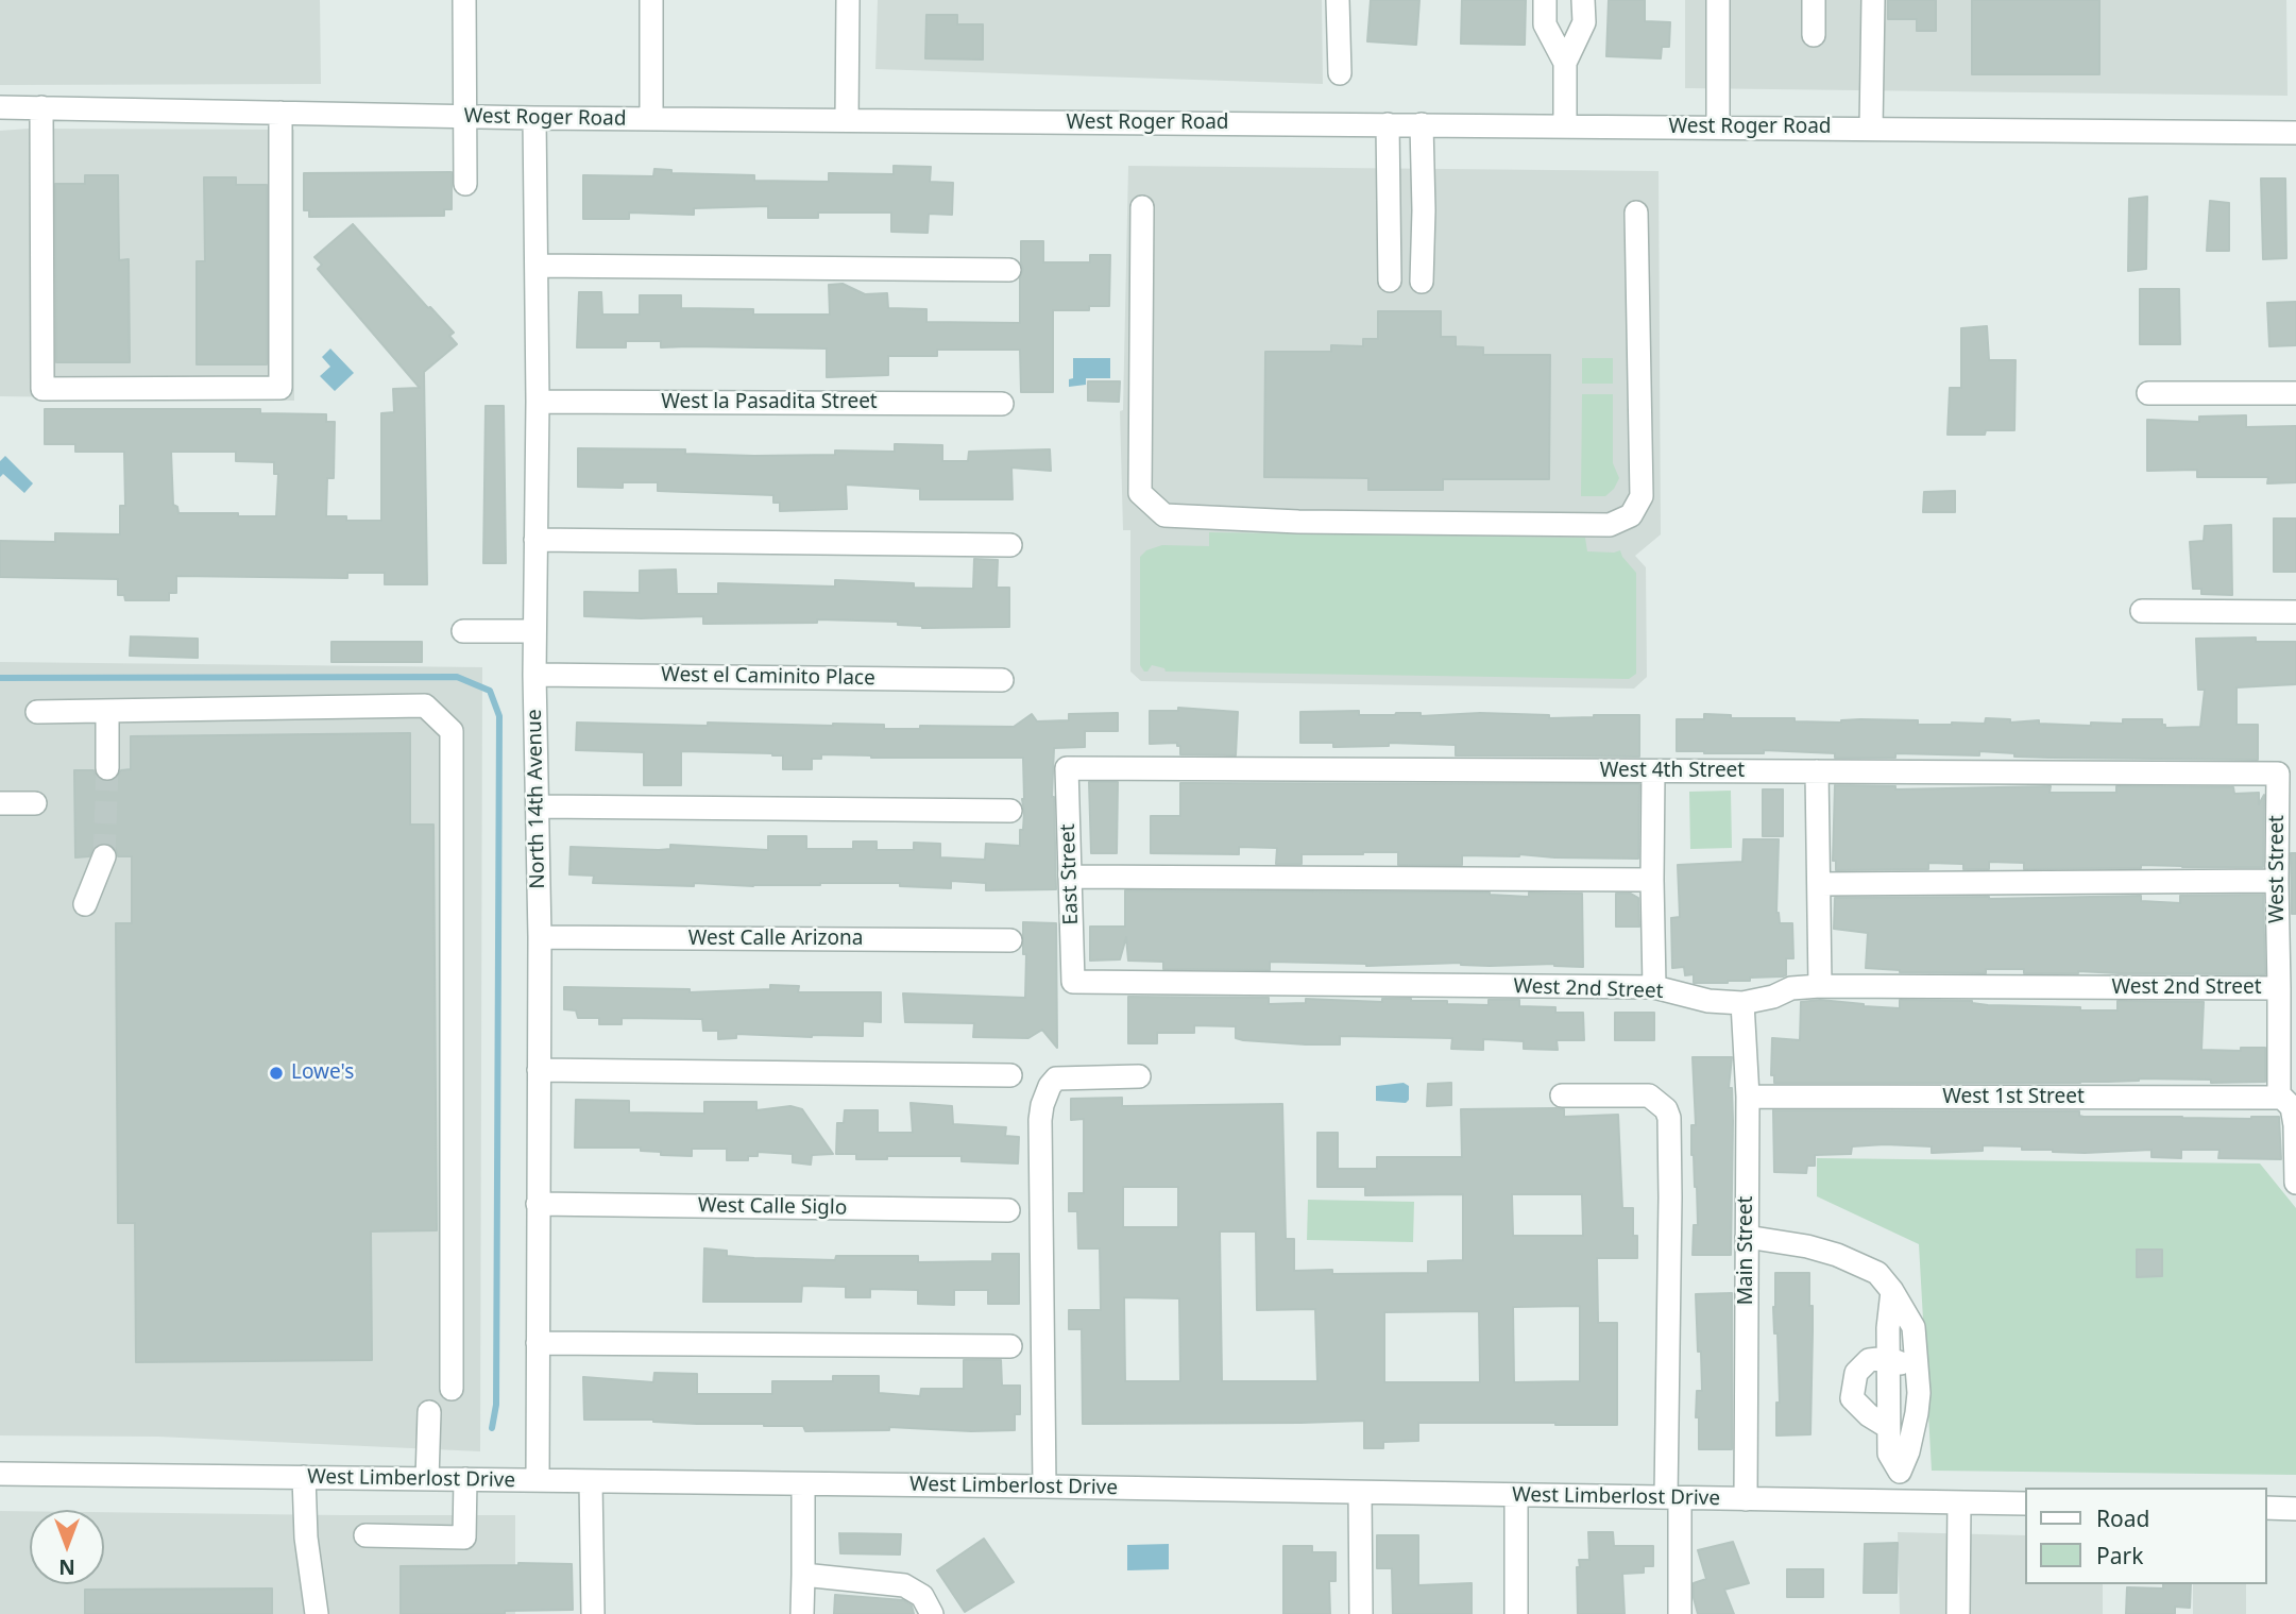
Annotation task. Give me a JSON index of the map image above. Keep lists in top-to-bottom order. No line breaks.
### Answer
{"streets":{"street":["West Roger Road","West la Pasadita Street","West el Caminito Place","West 4th Street","North 14th Avenue","West Street","East Street","West Calle Arizona","West 2nd Street","West 1st Street","West Calle Siglo","Main Street","West Limberlost Drive"]},"crossings":[["West Roger Road","North 14th Avenue"],["West la Pasadita Street","North 14th Avenue"],["West el Caminito Place","North 14th Avenue"],["West 4th Street","West Street"],["West 4th Street","East Street"],["North 14th Avenue","West Calle Arizona"],["North 14th Avenue","West Calle Siglo"],["North 14th Avenue","West Limberlost Drive"],["West Street","West 2nd Street"],["West Street","West 1st Street"],["East Street","West 2nd Street"],["West 2nd Street","Main Street"],["West 1st Street","Main Street"],["Main Street","West Limberlost Drive"]],"places":["Lowe's"],"legend":["Road","Park"],"north":"bottom"}
